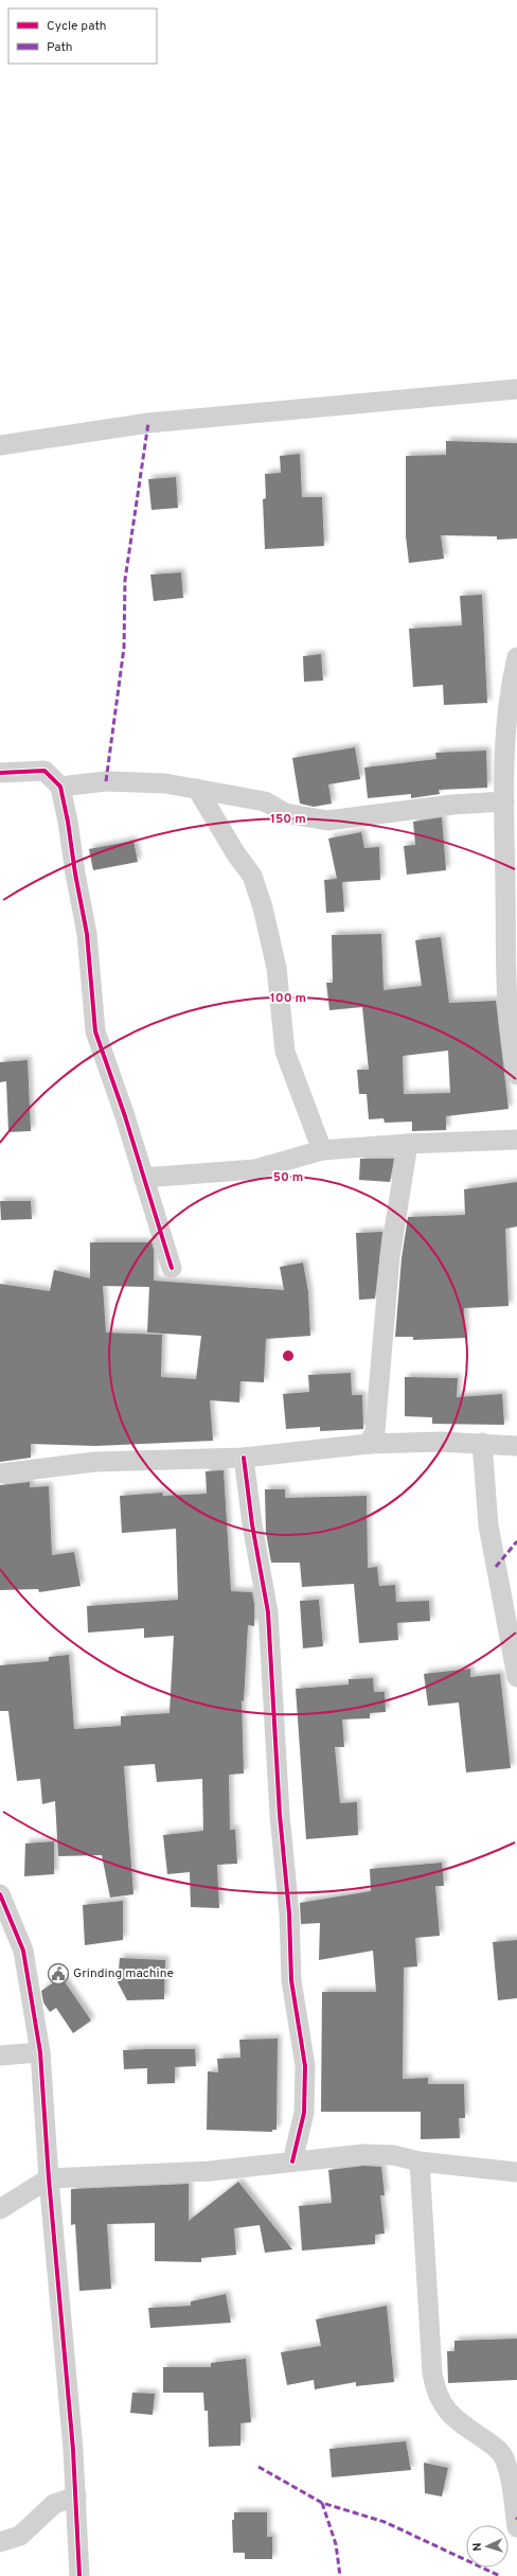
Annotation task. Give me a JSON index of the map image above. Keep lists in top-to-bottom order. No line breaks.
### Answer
{"places":{"public building":["Grinding machine"]},"legend":["Cycle path","Path"],"north":"left","rings":["150 m","100 m","50 m"]}
